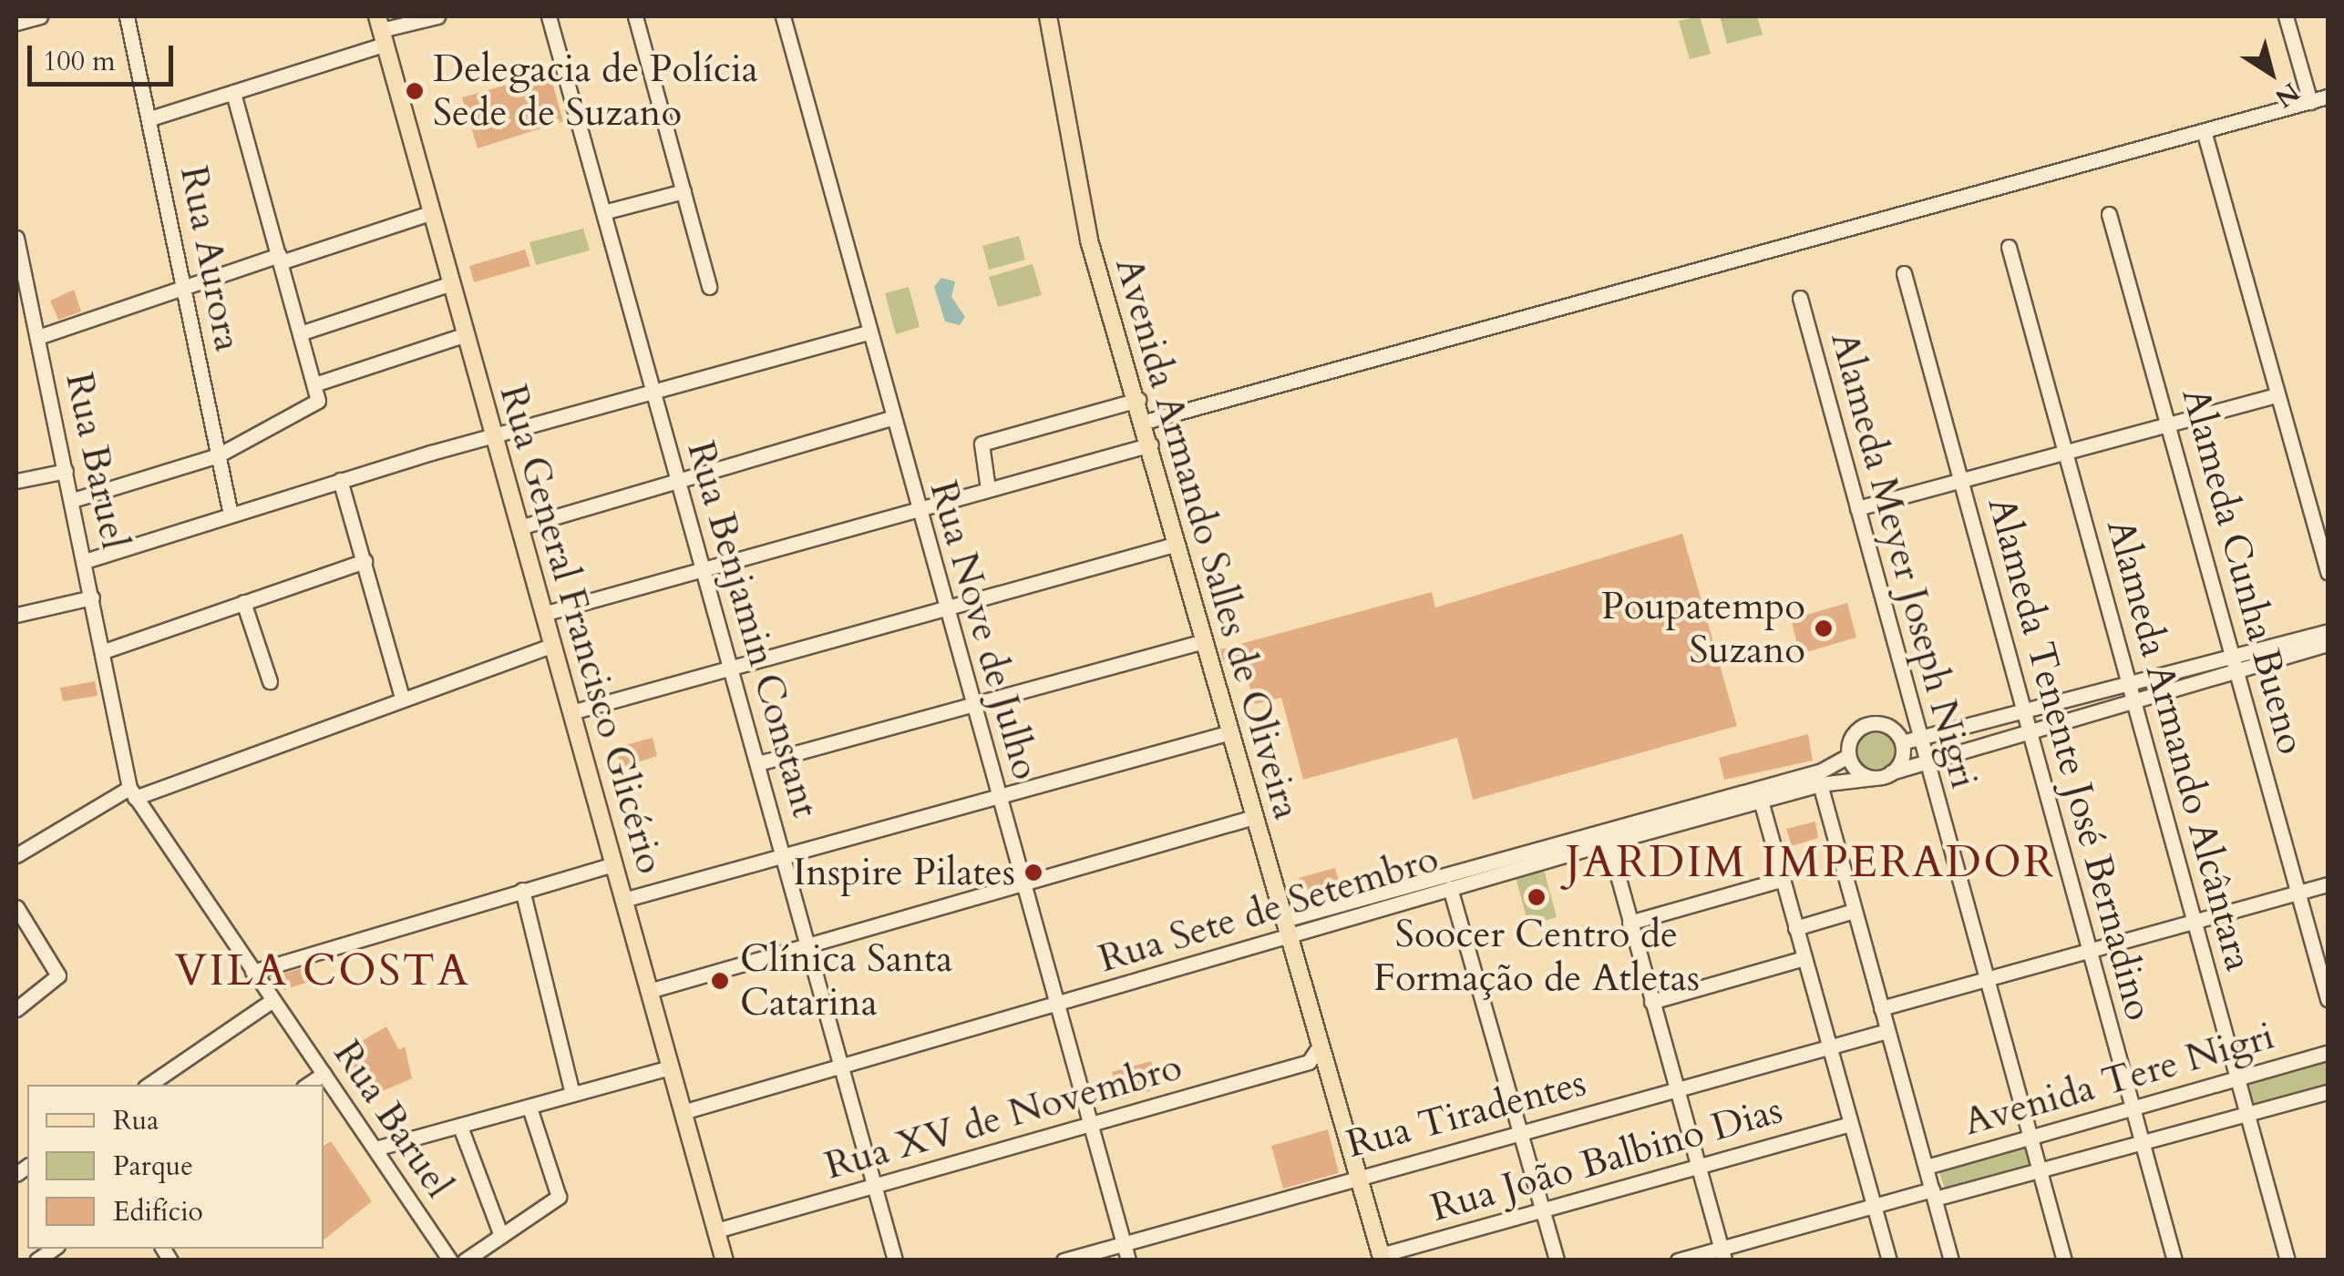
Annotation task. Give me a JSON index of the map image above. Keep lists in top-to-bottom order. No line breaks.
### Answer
{"streets":{"main road":["Avenida Armando Salles de Oliveira","Rua General Francisco Glicério"],"street":["Rua Aurora","Rua Baruel","Alameda Meyer Joseph Nigri","Alameda Cunha Bueno","Rua Benjamin Constant","Rua Nove de Julho","Alameda Armando Alcântara","Alameda Tenente José Bernadino","Rua Sete de Setembro","Avenida Tere Nigri","Rua Tiradentes","Rua XV de Novembro","Rua João Balbino Dias"]},"crossings":[["Avenida Armando Salles de Oliveira","Rua Sete de Setembro"],["Avenida Armando Salles de Oliveira","Rua Tiradentes"],["Avenida Armando Salles de Oliveira","Rua João Balbino Dias"],["Alameda Meyer Joseph Nigri","Avenida Tere Nigri"],["Rua General Francisco Glicério","Rua Sete de Setembro"],["Rua General Francisco Glicério","Rua XV de Novembro"],["Rua Benjamin Constant","Rua Sete de Setembro"],["Rua Benjamin Constant","Rua XV de Novembro"],["Rua Nove de Julho","Rua Sete de Setembro"],["Rua Nove de Julho","Rua Tiradentes"],["Rua Nove de Julho","Rua XV de Novembro"],["Alameda Armando Alcântara","Avenida Tere Nigri"],["Alameda Tenente José Bernadino","Avenida Tere Nigri"]],"districts":["JARDIM IMPERADOR","VILA COSTA"],"places":["Delegacia de Polícia Sede de Suzano","Poupatempo Suzano","Inspire Pilates","Soocer Centro de Formação de Atletas","Clínica Santa Catarina"],"legend":["Rua","Parque","Edifício"],"scale_bar":"100 m","north":"bottom right"}
